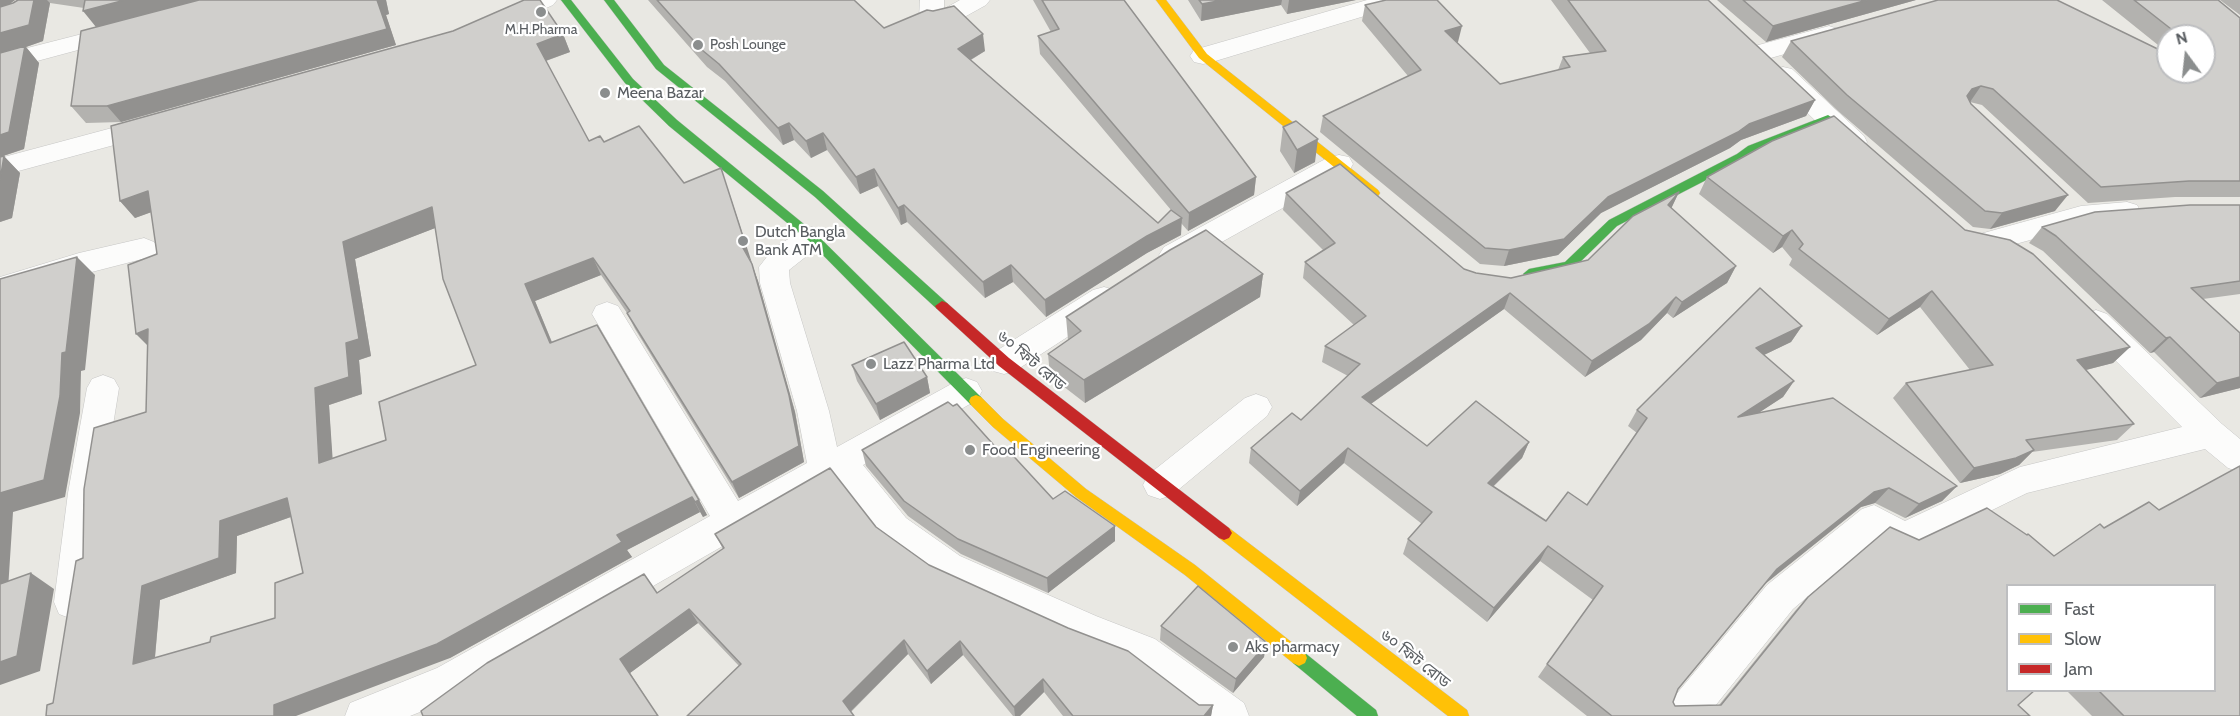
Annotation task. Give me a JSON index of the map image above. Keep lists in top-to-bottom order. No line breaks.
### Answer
{"streets":{"street":["৬০ ফিট রোড"]},"places":["M.H.Pharma","Posh Lounge","Meena Bazar","Dutch Bangla Bank ATM","Lazz Pharma Ltd","Food Engineering","Aks pharmacy"],"legend":["Fast","Slow","Jam"],"north":"top"}
